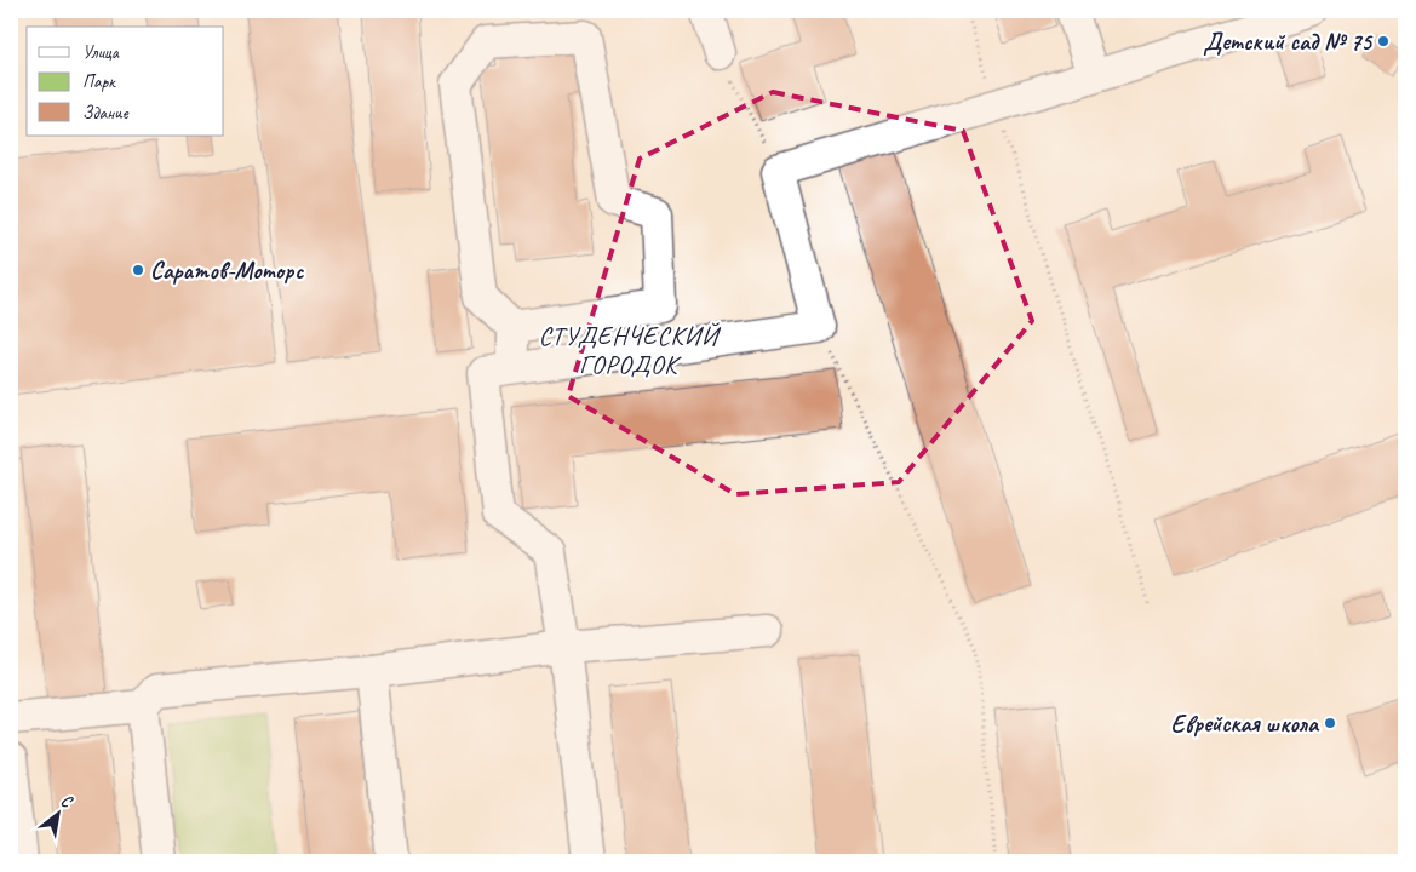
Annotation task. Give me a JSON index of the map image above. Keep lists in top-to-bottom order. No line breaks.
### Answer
{"districts":["СТУДЕНЧЕСКИЙ ГОРОДОК"],"places":["Детский сад № 75","Саратов-Моторс","Еврейская школа"],"legend":["Улица","Парк","Здание"],"north":"top right"}
